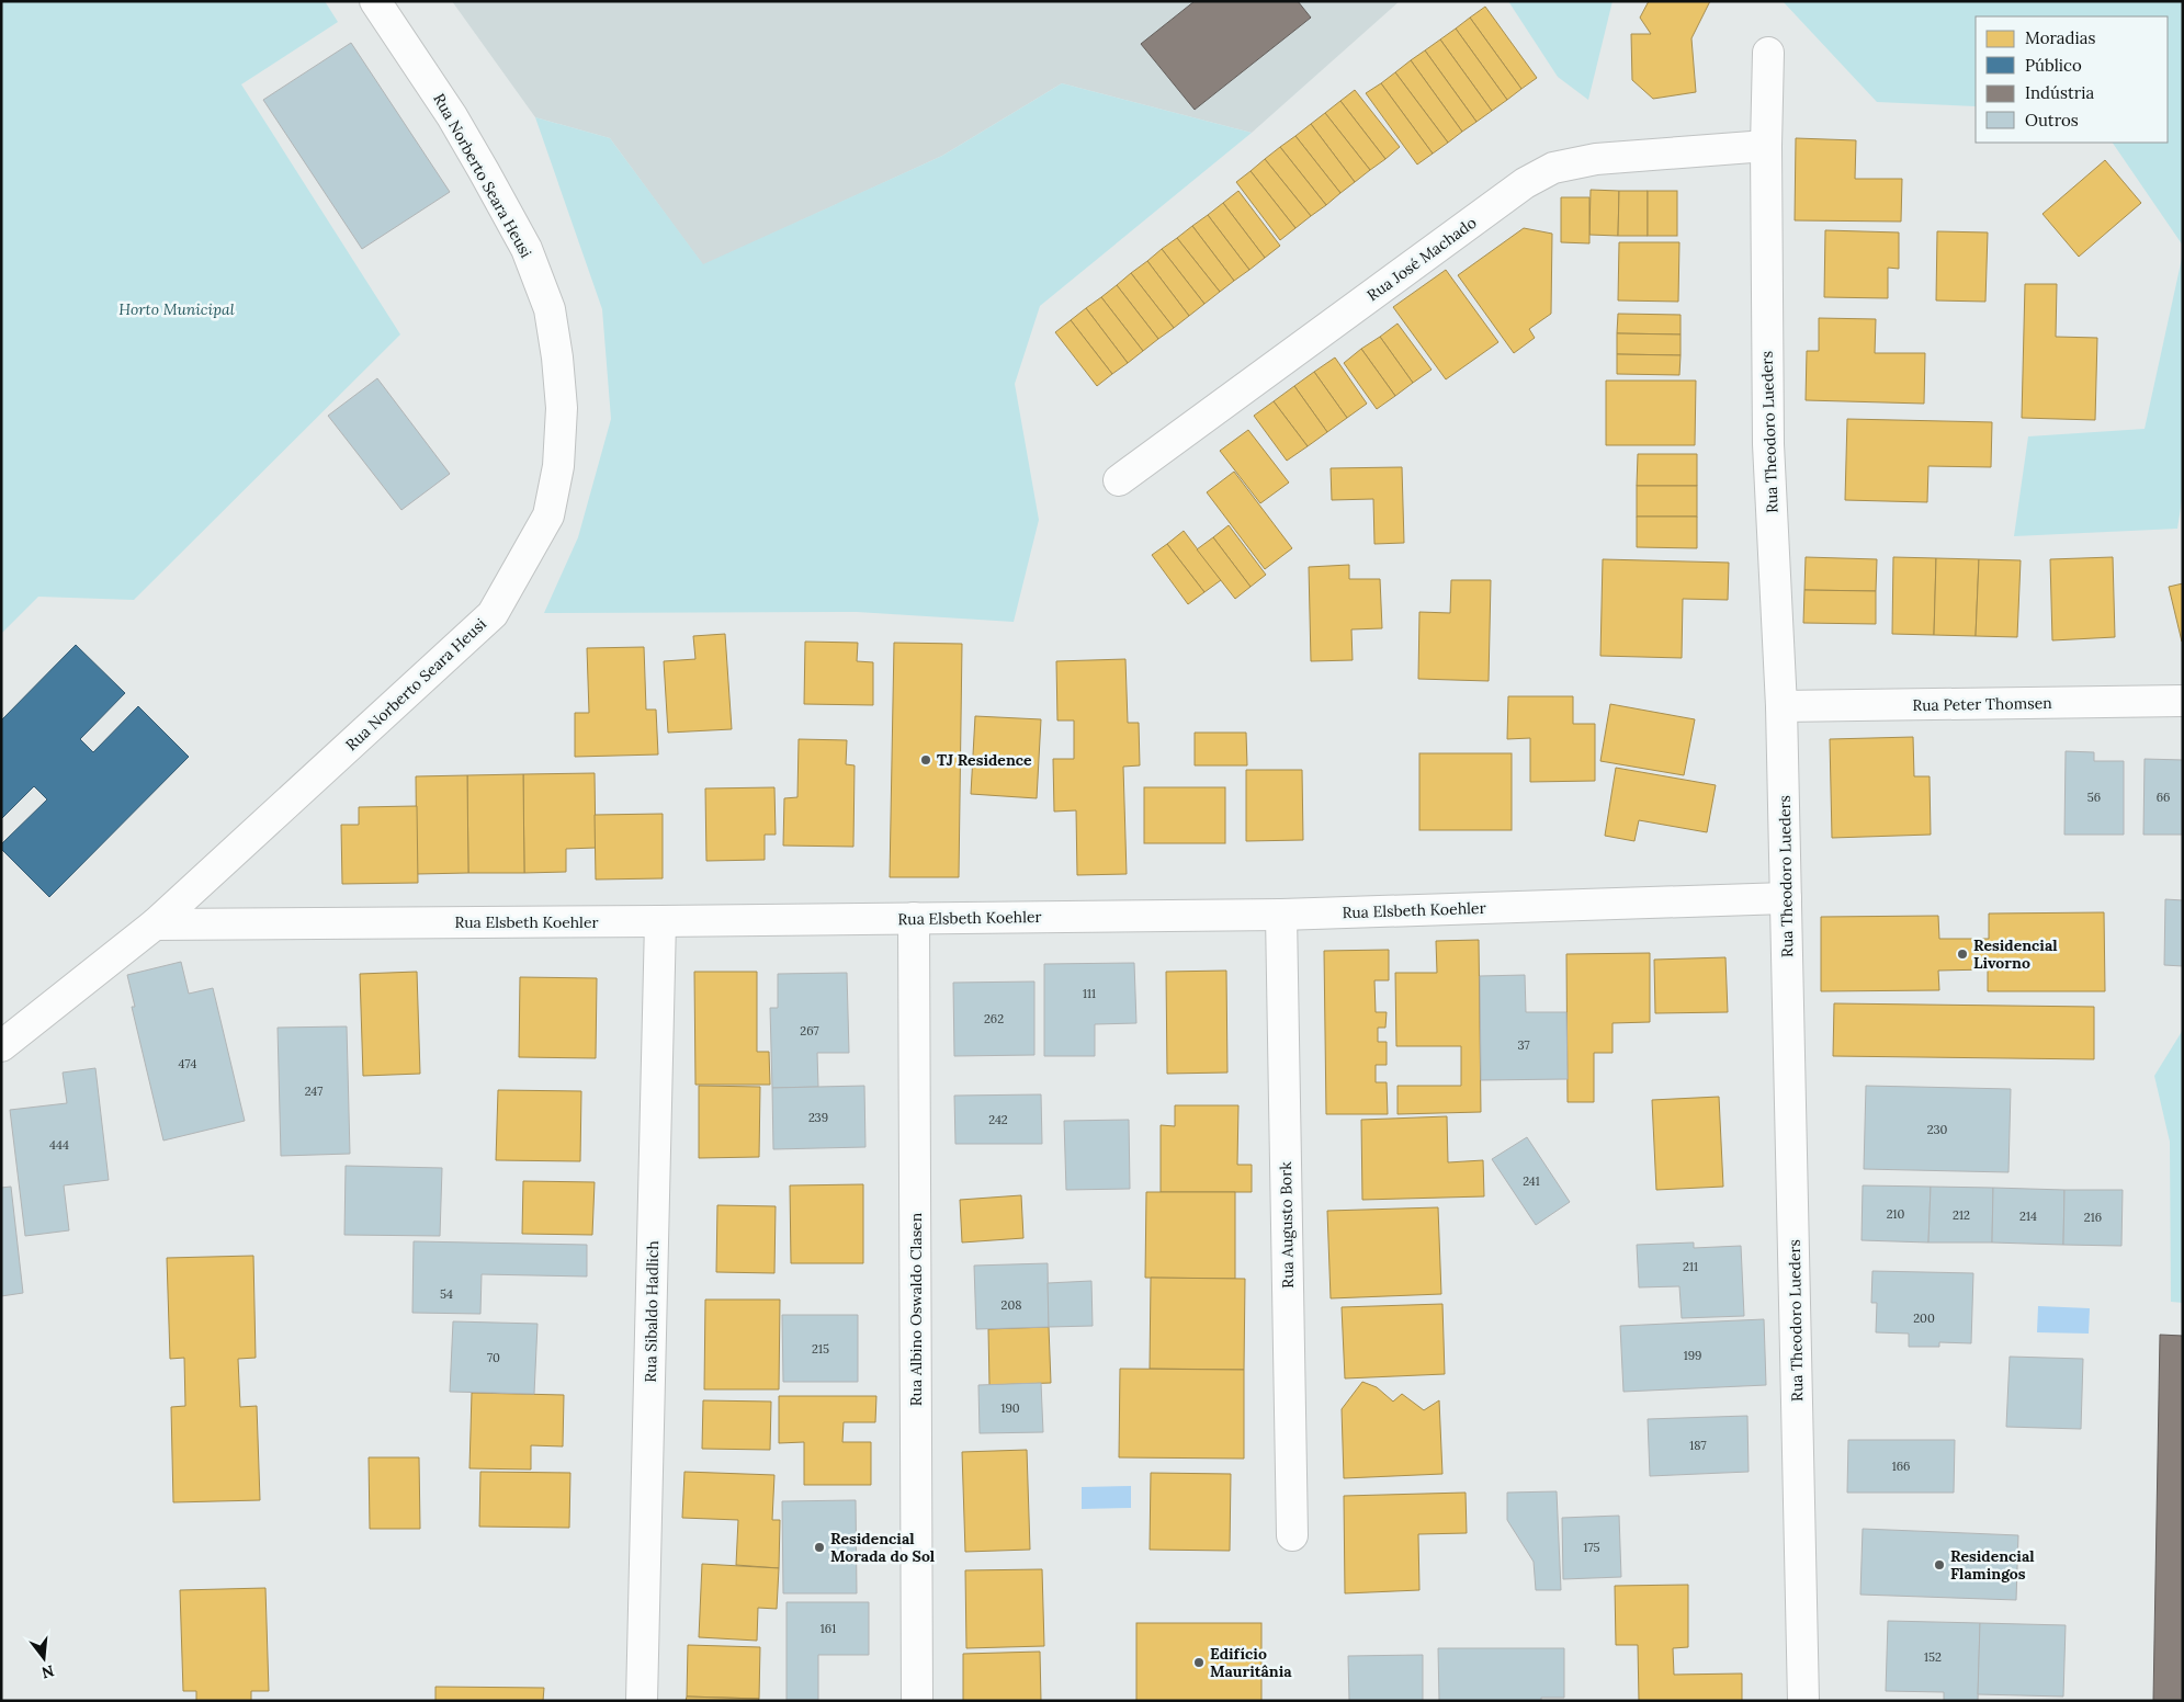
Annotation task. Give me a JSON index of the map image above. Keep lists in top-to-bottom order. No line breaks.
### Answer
{"streets":{"street":["Rua Norberto Seara Heusi","Rua José Machado","Rua Theodoro Lueders","Rua Peter Thomsen","Rua Elsbeth Koehler","Rua Augusto Bork","Rua Albino Oswaldo Clasen","Rua Sibaldo Hadlich"]},"crossings":[["Rua Norberto Seara Heusi","Rua Elsbeth Koehler"],["Rua José Machado","Rua Theodoro Lueders"],["Rua Theodoro Lueders","Rua Peter Thomsen"],["Rua Theodoro Lueders","Rua Elsbeth Koehler"],["Rua Elsbeth Koehler","Rua Augusto Bork"],["Rua Elsbeth Koehler","Rua Albino Oswaldo Clasen"],["Rua Elsbeth Koehler","Rua Sibaldo Hadlich"]],"parks":["Horto Municipal"],"places":["TJ Residence","Residencial Livorno","Residencial Morada do Sol","Residencial Flamingos","Edifício Mauritânia"],"house_numbers":["56","66","111","262","267","37","474","247","239","242","230","444","241","210","212","214","216","211","54","208","200","215","199","70","190","187","166","175","161","152"],"legend":["Moradias","Público","Indústria","Outros"],"north":"bottom"}
